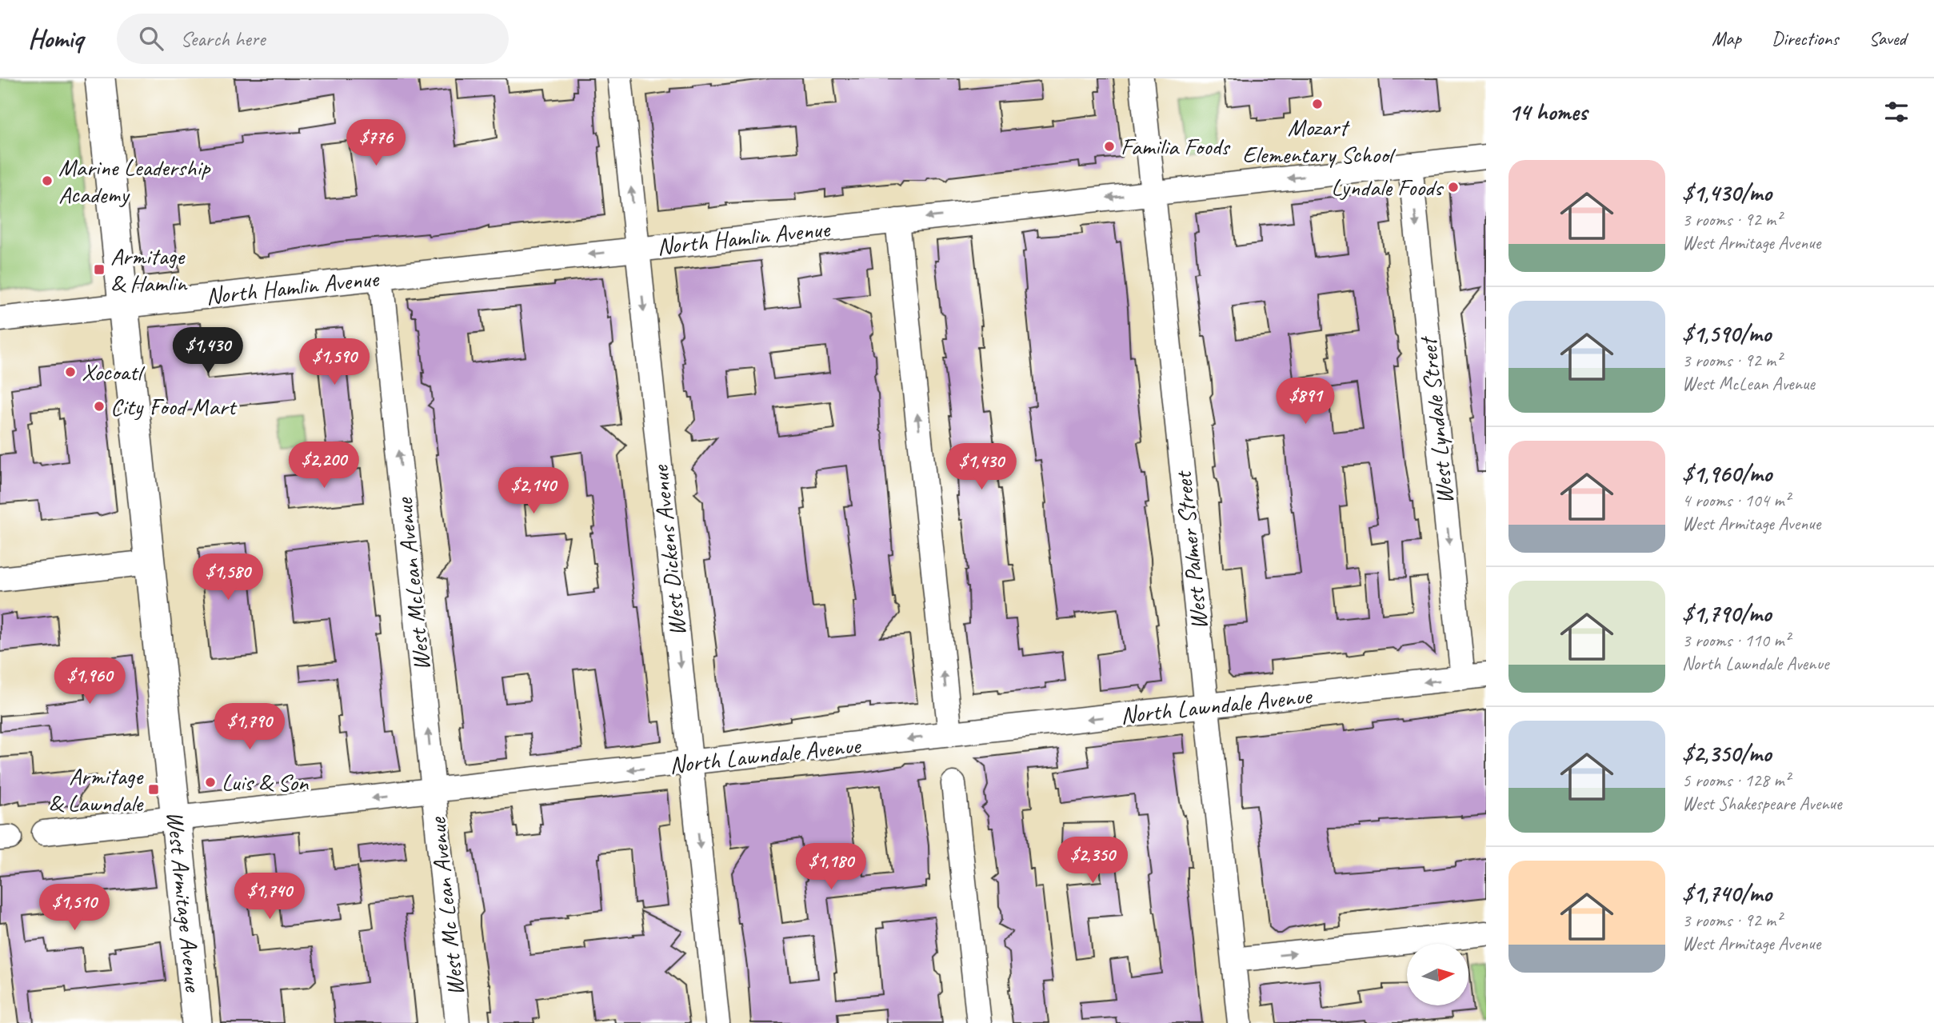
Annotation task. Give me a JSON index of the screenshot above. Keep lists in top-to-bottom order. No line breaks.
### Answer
{"streets":{"main road":["West Armitage Avenue"],"street":["North Hamlin Avenue","West Lyndale Street","West Dickens Avenue","West Palmer Street","West McLean Avenue","North Lawndale Avenue","West Mc Lean Avenue"]},"crossings":[["North Hamlin Avenue","West Lyndale Street"],["North Hamlin Avenue","West Dickens Avenue"],["North Hamlin Avenue","West Palmer Street"],["North Hamlin Avenue","West McLean Avenue"],["North Hamlin Avenue","West Armitage Avenue"],["West Lyndale Street","North Lawndale Avenue"],["West Dickens Avenue","North Lawndale Avenue"],["West Palmer Street","North Lawndale Avenue"],["West McLean Avenue","North Lawndale Avenue"],["West McLean Avenue","West Mc Lean Avenue"],["North Lawndale Avenue","West Armitage Avenue"],["North Lawndale Avenue","West Mc Lean Avenue"]],"one_way":["North Hamlin Avenue","West Lyndale Street","West McLean Avenue","North Lawndale Avenue"],"places":{"other":["Mozart Elementary School","Familia Foods","Marine Leadership Academy","Lyndale Foods","Xocoatl","City Food Mart","Luis & Son"],"transit":["Armitage & Hamlin","Armitage & Lawndale"]},"north":"right","page":{"header":"Homiq","search":"Search here","nav":["Map","Directions","Saved"],"heading":"14 homes","price":["$776","$1,430","$1,590","$891","$2,200","$1,430","$2,140","$1,580","$1,960","$1,790","$2,350","$1,180","$1,740","$1,510"],"list":[{"name":"$1,430/mo","note":"3 rooms · 92 m² · West Armitage Avenue"},{"name":"$1,590/mo","note":"3 rooms · 92 m² · West McLean Avenue"},{"name":"$1,960/mo","note":"4 rooms · 104 m² · West Armitage Avenue"},{"name":"$1,790/mo","note":"3 rooms · 110 m² · North Lawndale Avenue"},{"name":"$2,350/mo","note":"5 rooms · 128 m² · West Shakespeare Avenue"},{"name":"$1,740/mo","note":"3 rooms · 92 m² · West Armitage Avenue"}]}}
